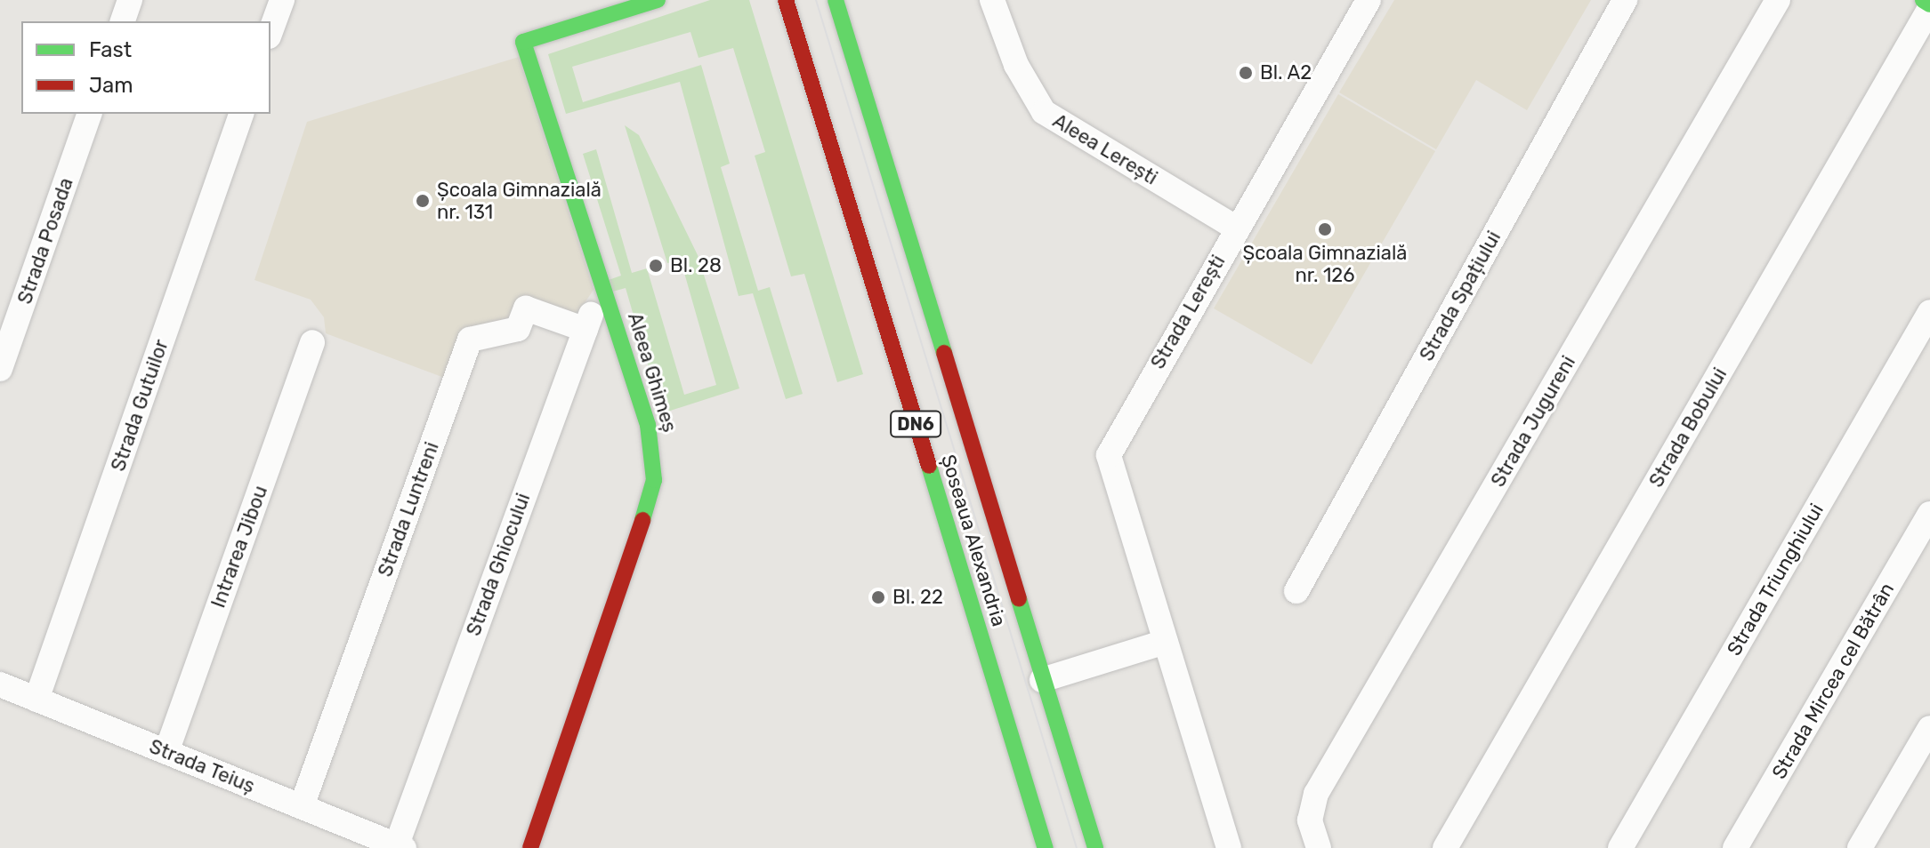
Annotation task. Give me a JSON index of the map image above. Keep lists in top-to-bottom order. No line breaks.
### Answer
{"streets":{"main road":["Aleea Ghimeș","DN6","Șoseaua Alexandria"],"street":["Aleea Lerești","Strada Posada","Strada Spațiului","Strada Lerești","Strada Gutuilor","Strada Jugureni","Strada Bobului","Strada Luntreni","Intrarea Jibou","Strada Ghiocului","Strada Triunghiului","Strada Mircea cel Bătrân","Strada Teiuș"]},"crossings":[["Aleea Lerești","Strada Lerești"],["Aleea Ghimeș","Strada Ghiocului"],["Strada Gutuilor","Strada Teiuș"],["Strada Luntreni","Strada Ghiocului"],["Strada Luntreni","Strada Teiuș"],["Intrarea Jibou","Strada Teiuș"],["Strada Ghiocului","Strada Teiuș"]],"places":["Bl. A2","Școala Gimnazială nr. 131","Școala Gimnazială nr. 126","Bl. 28","Bl. 22"],"legend":["Fast","Jam"]}
